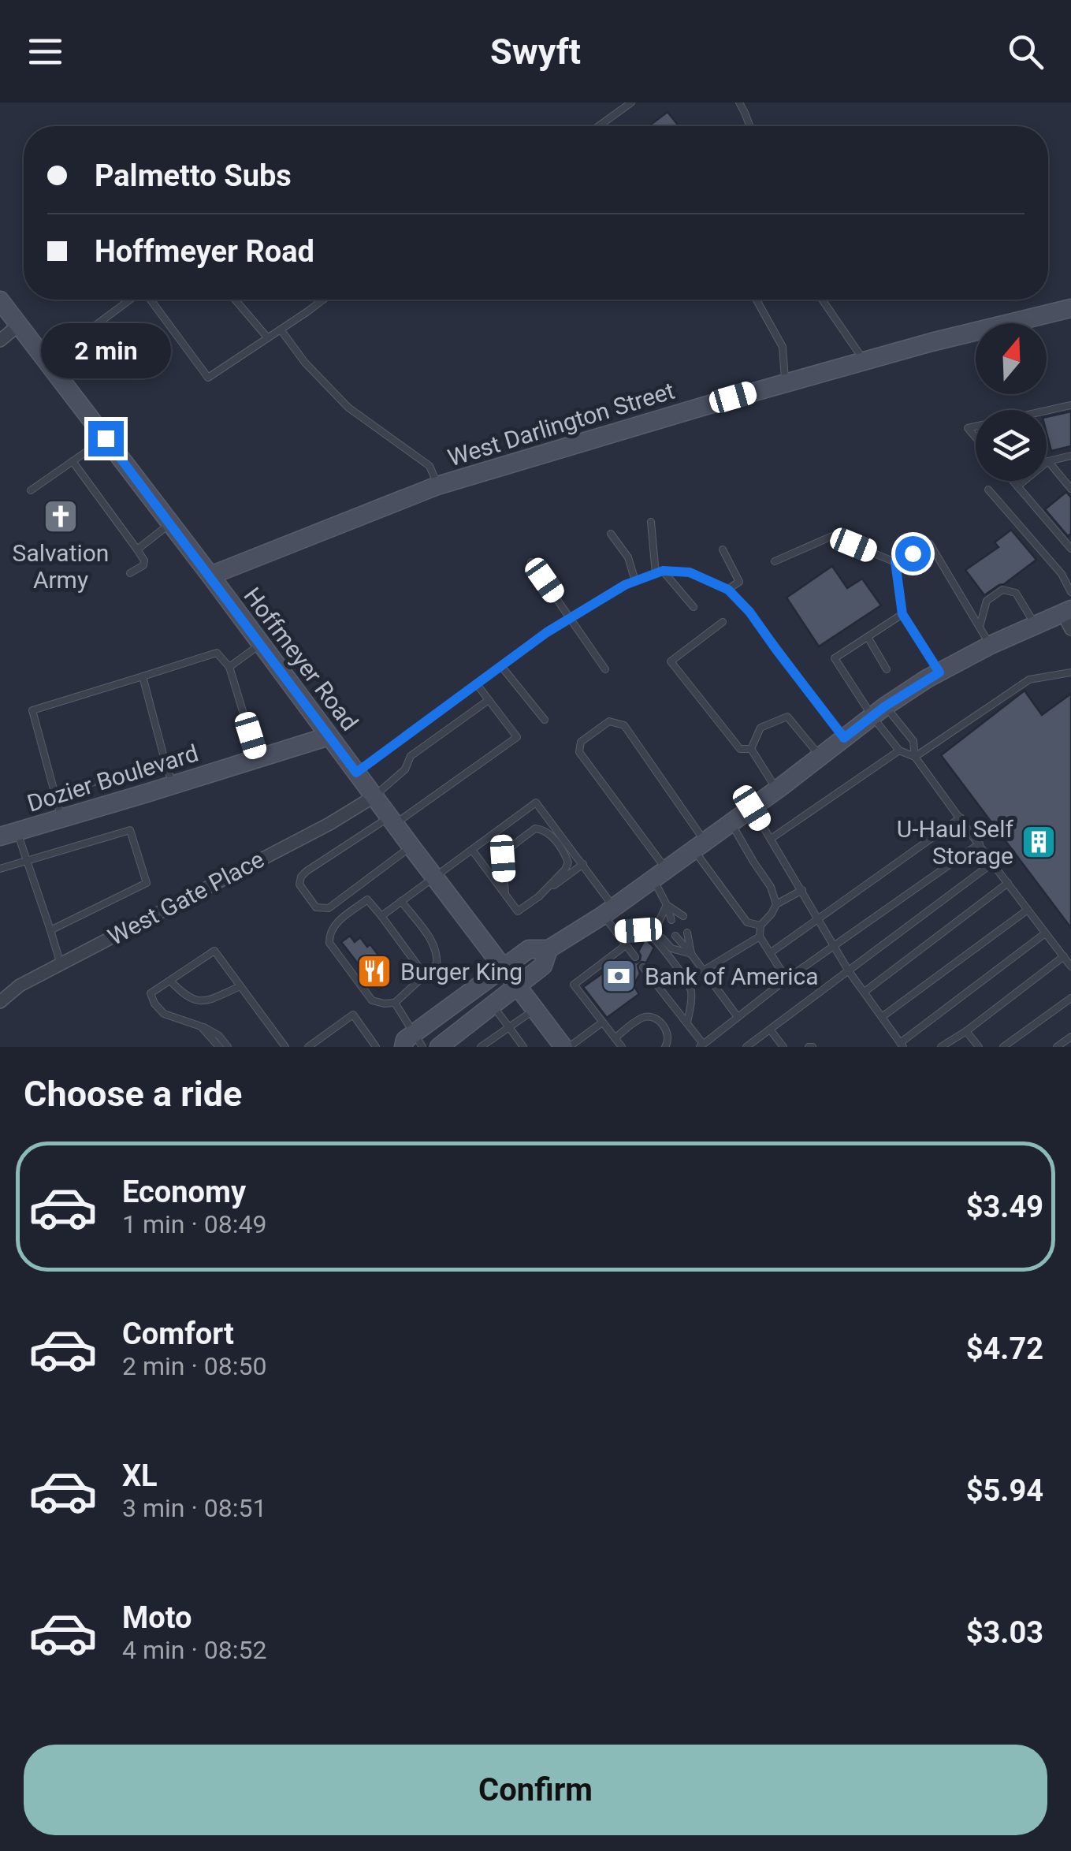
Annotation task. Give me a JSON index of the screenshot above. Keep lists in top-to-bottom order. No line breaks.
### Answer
{"streets":{"main road":["West Darlington Street","Hoffmeyer Road","Dozier Boulevard"],"street":["West Gate Place"]},"crossings":[["West Darlington Street","Hoffmeyer Road"],["Hoffmeyer Road","Dozier Boulevard"],["Hoffmeyer Road","West Gate Place"]],"places":{"church":["Salvation Army"],"building":["U-Haul Self Storage"],"restaurant":["Burger King"],"bank":["Bank of America"]},"north":"top","page":{"header":"Swyft","banner":["Palmetto Subs","Hoffmeyer Road"],"bubble":"2 min","heading":"Choose a ride","list":[{"name":"Economy","note":"1 min · 08:49","value":"$3.49"},{"name":"Comfort","note":"2 min · 08:50","value":"$4.72"},{"name":"XL","note":"3 min · 08:51","value":"$5.94"},{"name":"Moto","note":"4 min · 08:52","value":"$3.03"}],"buttons":"Confirm"}}
